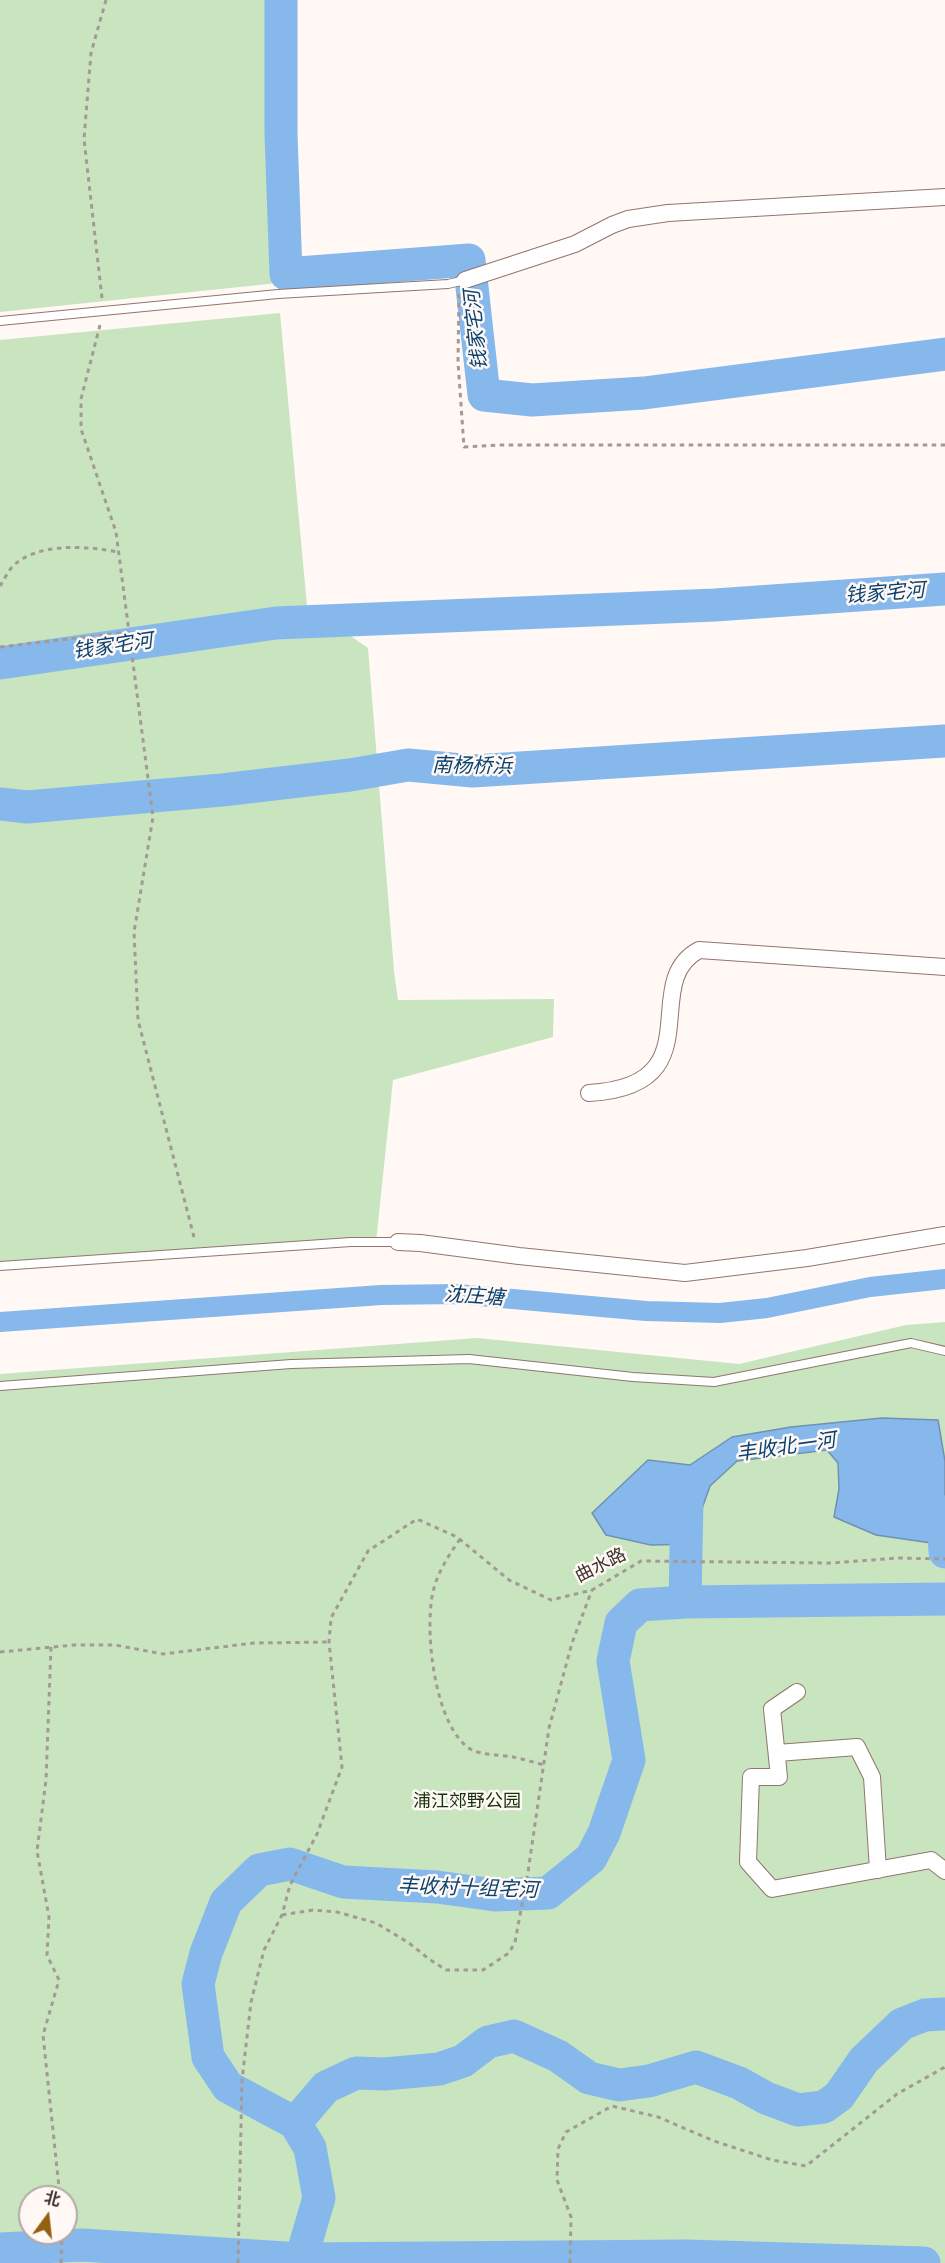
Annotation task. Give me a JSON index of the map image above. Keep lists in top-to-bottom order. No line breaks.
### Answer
{"streets":{"path":["曲水路"]},"water":["钱家宅河","南杨桥浜","沈庄塘","丰收北一河","丰收村十组宅河"],"parks":["浦江郊野公园"],"north":"top"}
